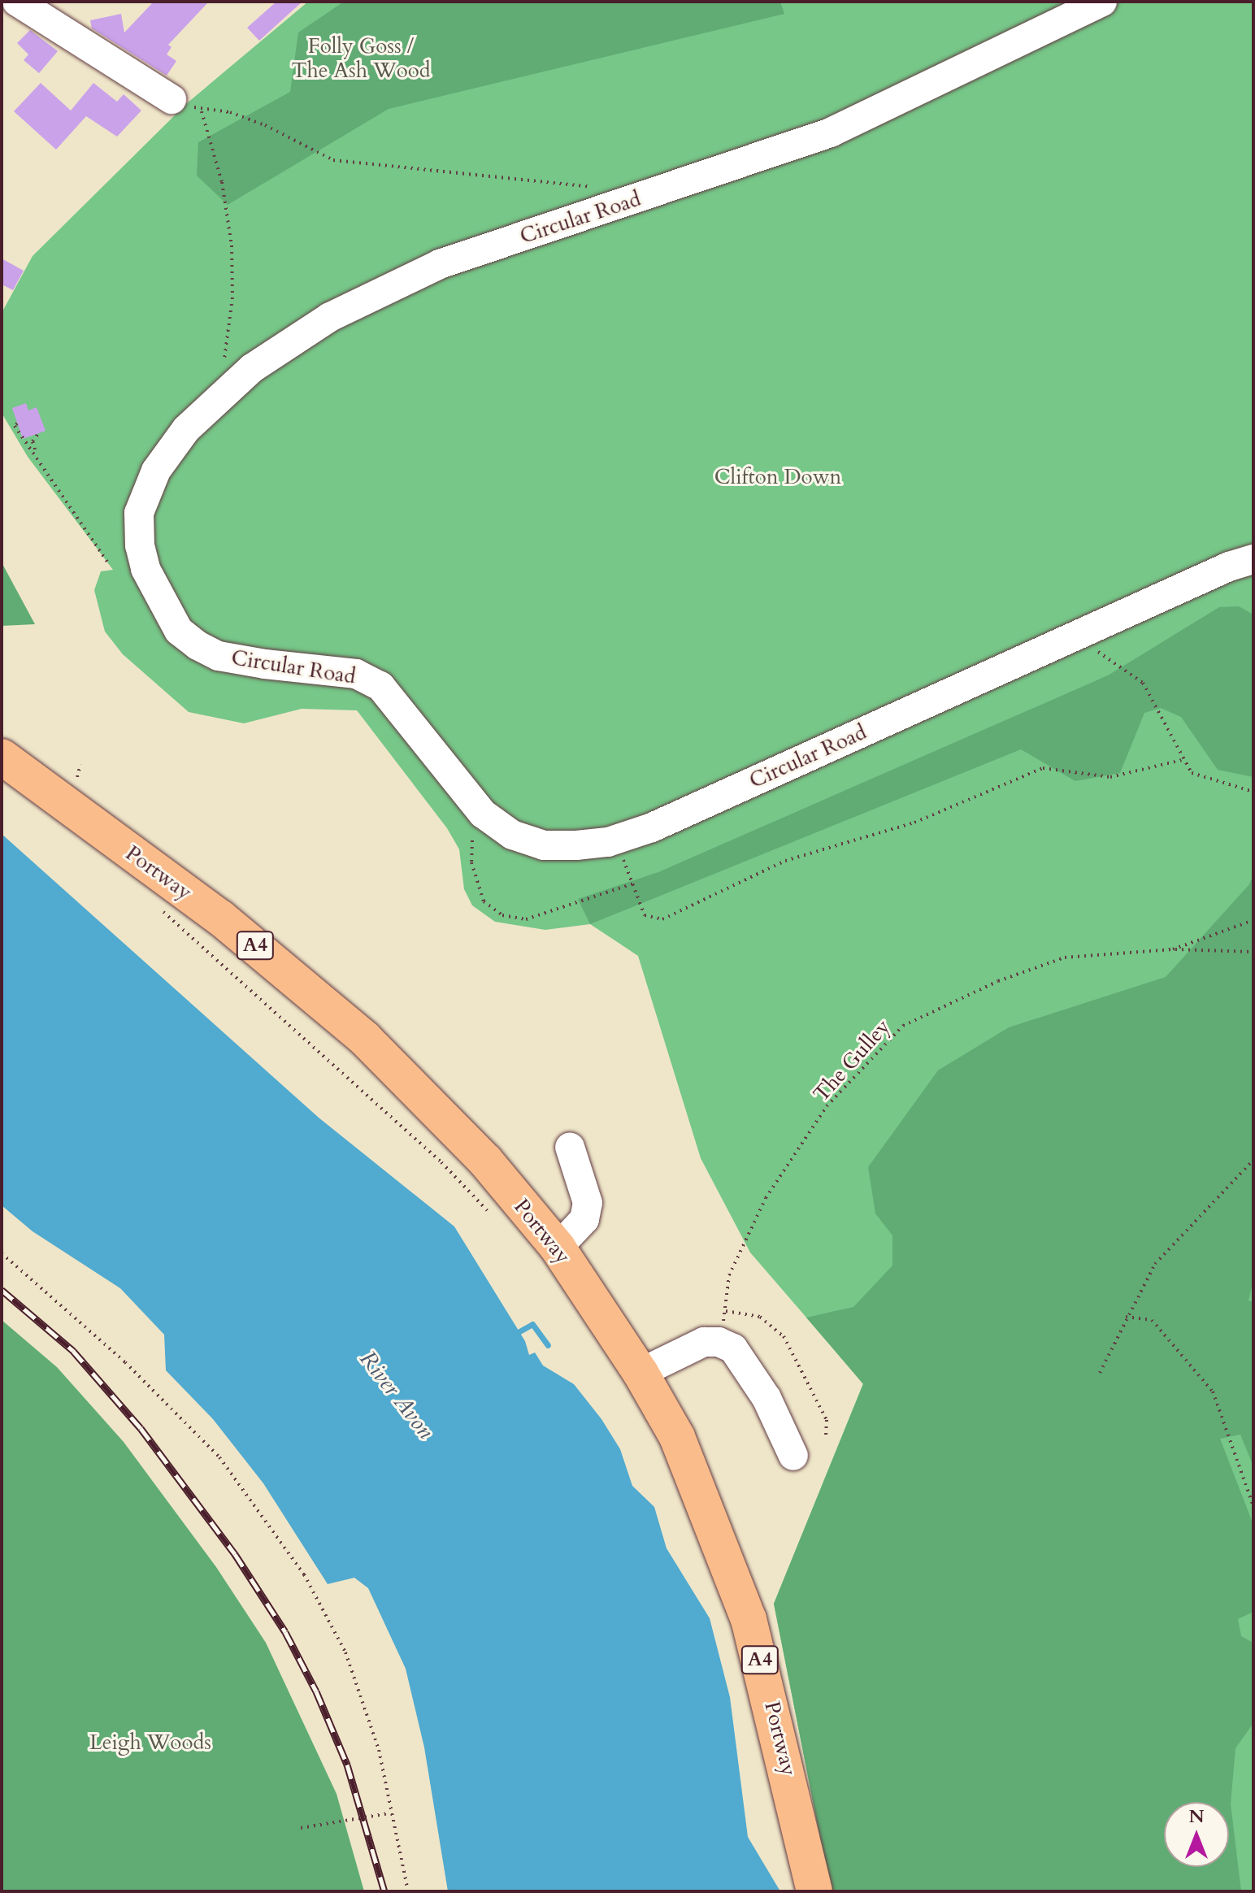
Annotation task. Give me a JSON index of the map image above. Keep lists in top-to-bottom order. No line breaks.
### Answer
{"streets":{"highway":["Portway","A4"],"street":["Circular Road"],"path":["The Gulley"]},"water":["River Avon"],"parks":["Folly Goss / The Ash Wood","Clifton Down","Leigh Woods"],"north":"top"}
